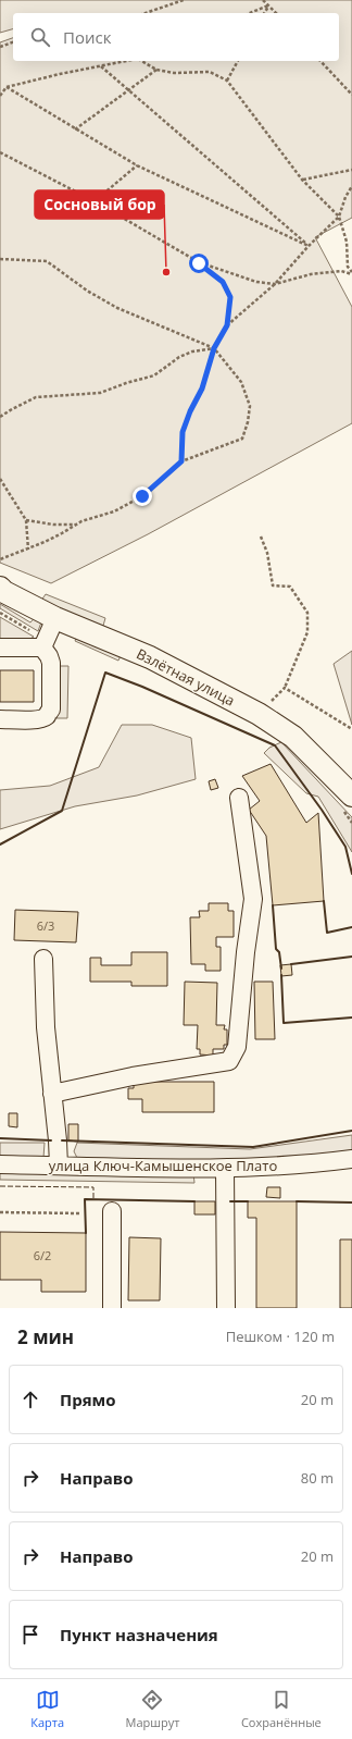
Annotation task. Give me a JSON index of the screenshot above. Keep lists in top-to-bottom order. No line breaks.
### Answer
{"streets":{"main road":["Взлётная улица"],"street":["улица Ключ-Камышенское Плато"]},"places":["Сосновый бор"],"house_numbers":["6/3","6/2"],"page":{"search":"Поиск","heading":["2 мин","Пешком · 120 m"],"list":[["Прямо","20 m"],["Направо","80 m"],["Направо","20 m"],"Пункт назначения"],"nav":["Карта","Маршрут","Сохранённые"]}}
